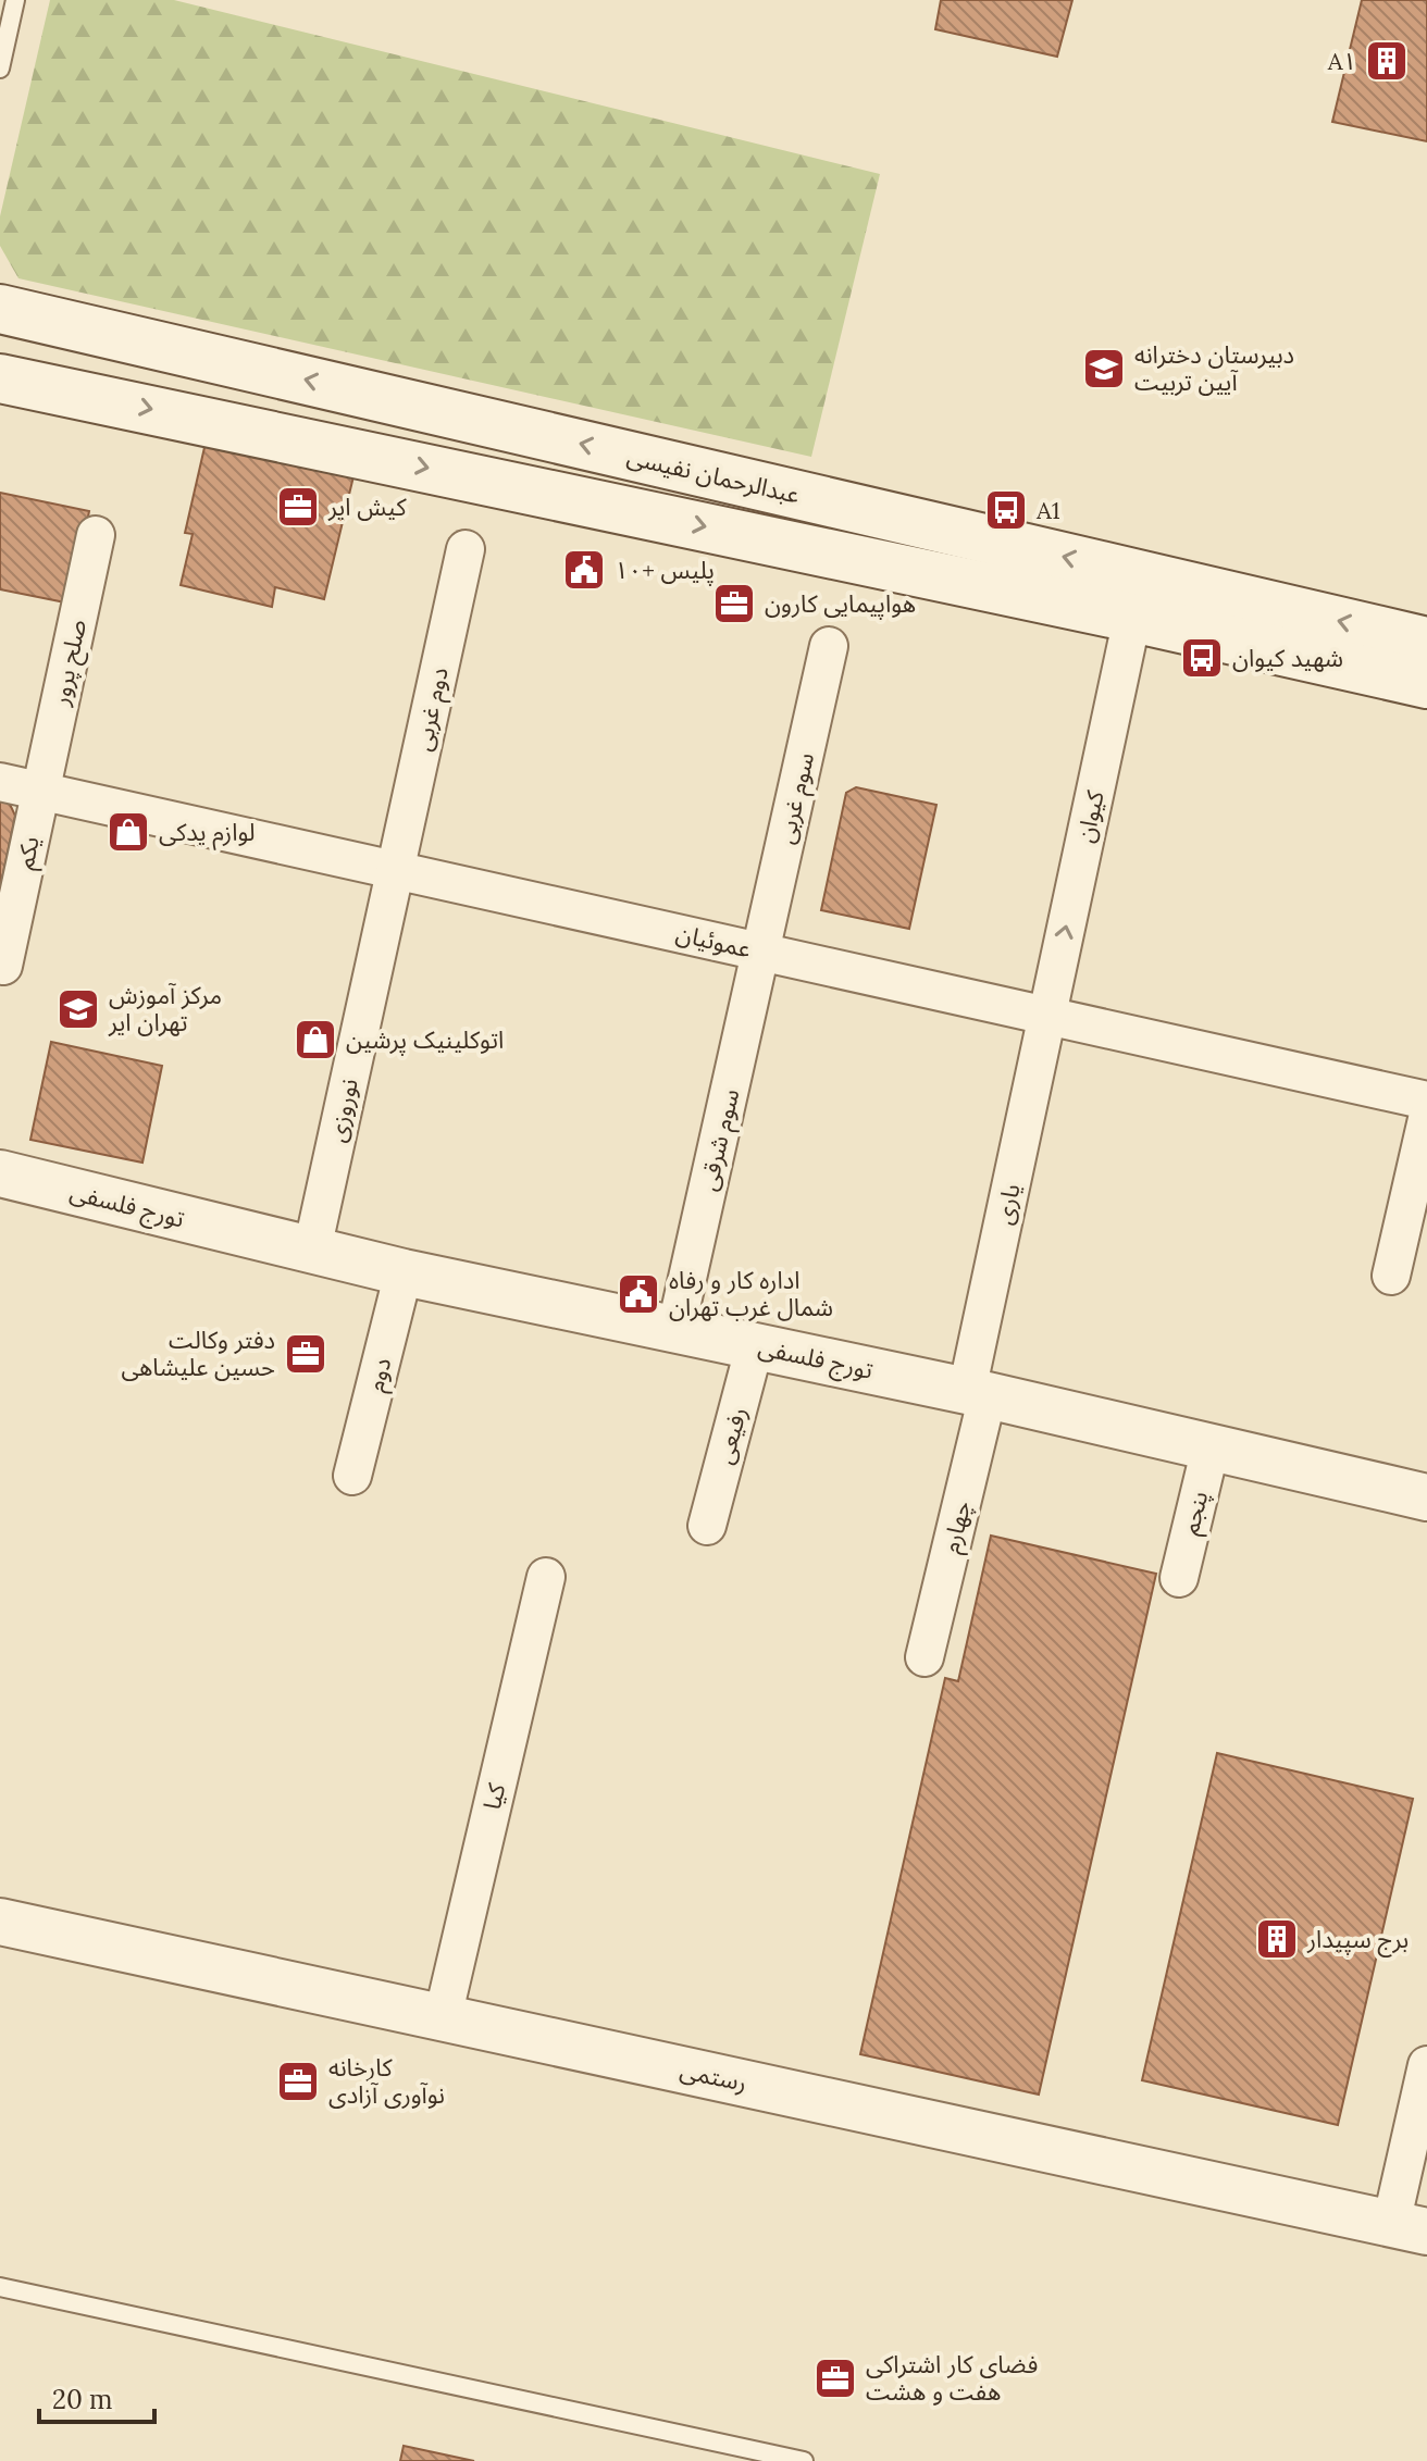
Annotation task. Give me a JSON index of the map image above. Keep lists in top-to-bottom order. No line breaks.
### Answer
{"streets":{"main road":["عبدالرحمان نفیسی"],"street":["صلح پرور","دوم غربی","سوم غربی","کیوان","یکم","عموئیان","نوروزی","سوم شرقی","یاری","تورج فلسفی","دوم","رفیعی","پنجم","چهارم","کیا","رستمی"]},"crossings":[["صلح پرور","یکم"],["صلح پرور","عموئیان"],["دوم غربی","عموئیان"],["دوم غربی","نوروزی"],["سوم غربی","عموئیان"],["سوم غربی","سوم شرقی"],["کیوان","عموئیان"],["کیوان","یاری"],["یکم","عموئیان"],["عموئیان","نوروزی"],["عموئیان","سوم شرقی"],["عموئیان","یاری"],["نوروزی","تورج فلسفی"],["سوم شرقی","تورج فلسفی"],["یاری","تورج فلسفی"],["یاری","چهارم"],["تورج فلسفی","دوم"],["تورج فلسفی","رفیعی"],["تورج فلسفی","پنجم"],["تورج فلسفی","چهارم"],["کیا","رستمی"]],"one_way":["کیوان"],"places":{"building":["A۱","برج سپیدار"],"school or university":["دبیرستان دخترانه آیین تربیت","مرکز آموزش تهران ایر"],"office":["کیش ایر","هواپیمایی کارون","دفتر وکالت حسین علیشاهی","کارخانه نوآوری آزادی","فضای کار اشتراکی هفت و هشت"],"bus stop":["A1","شهید کیوان"],"public building":["پلیس +۱۰","اداره کار و رفاه شمال غرب تهران"],"shop":["لوازم یدکی","اتوکلینیک پرشین"]},"scale_bar":"20 m"}
